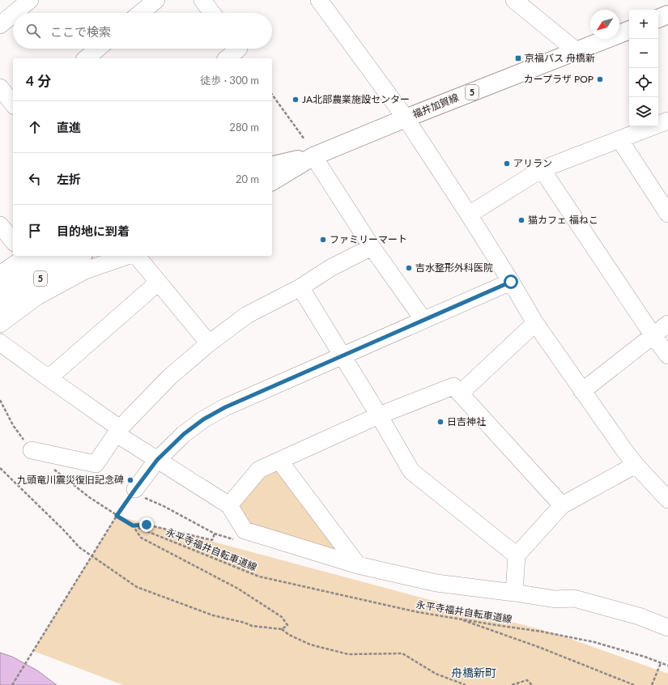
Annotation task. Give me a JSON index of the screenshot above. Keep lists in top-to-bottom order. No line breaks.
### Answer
{"streets":{"main road":["5","福井加賀線"],"path":["永平寺福井自転車道線"]},"districts":["舟橋新町"],"places":{"transit":["京福バス 舟橋新"],"other":["カープラザ POP","JA北部農業施設センター","アリラン","猫カフェ 福ねこ","ファミリーマート","吉水整形外科医院","日吉神社","九頭竜川震災復旧記念碑"]},"north":"bottom left","page":{"map_buttons":["+","−"],"search":"ここで検索","heading":["4 分","徒歩 · 300 m"],"list":[["直進","280 m"],["左折","20 m"],"目的地に到着"]}}
